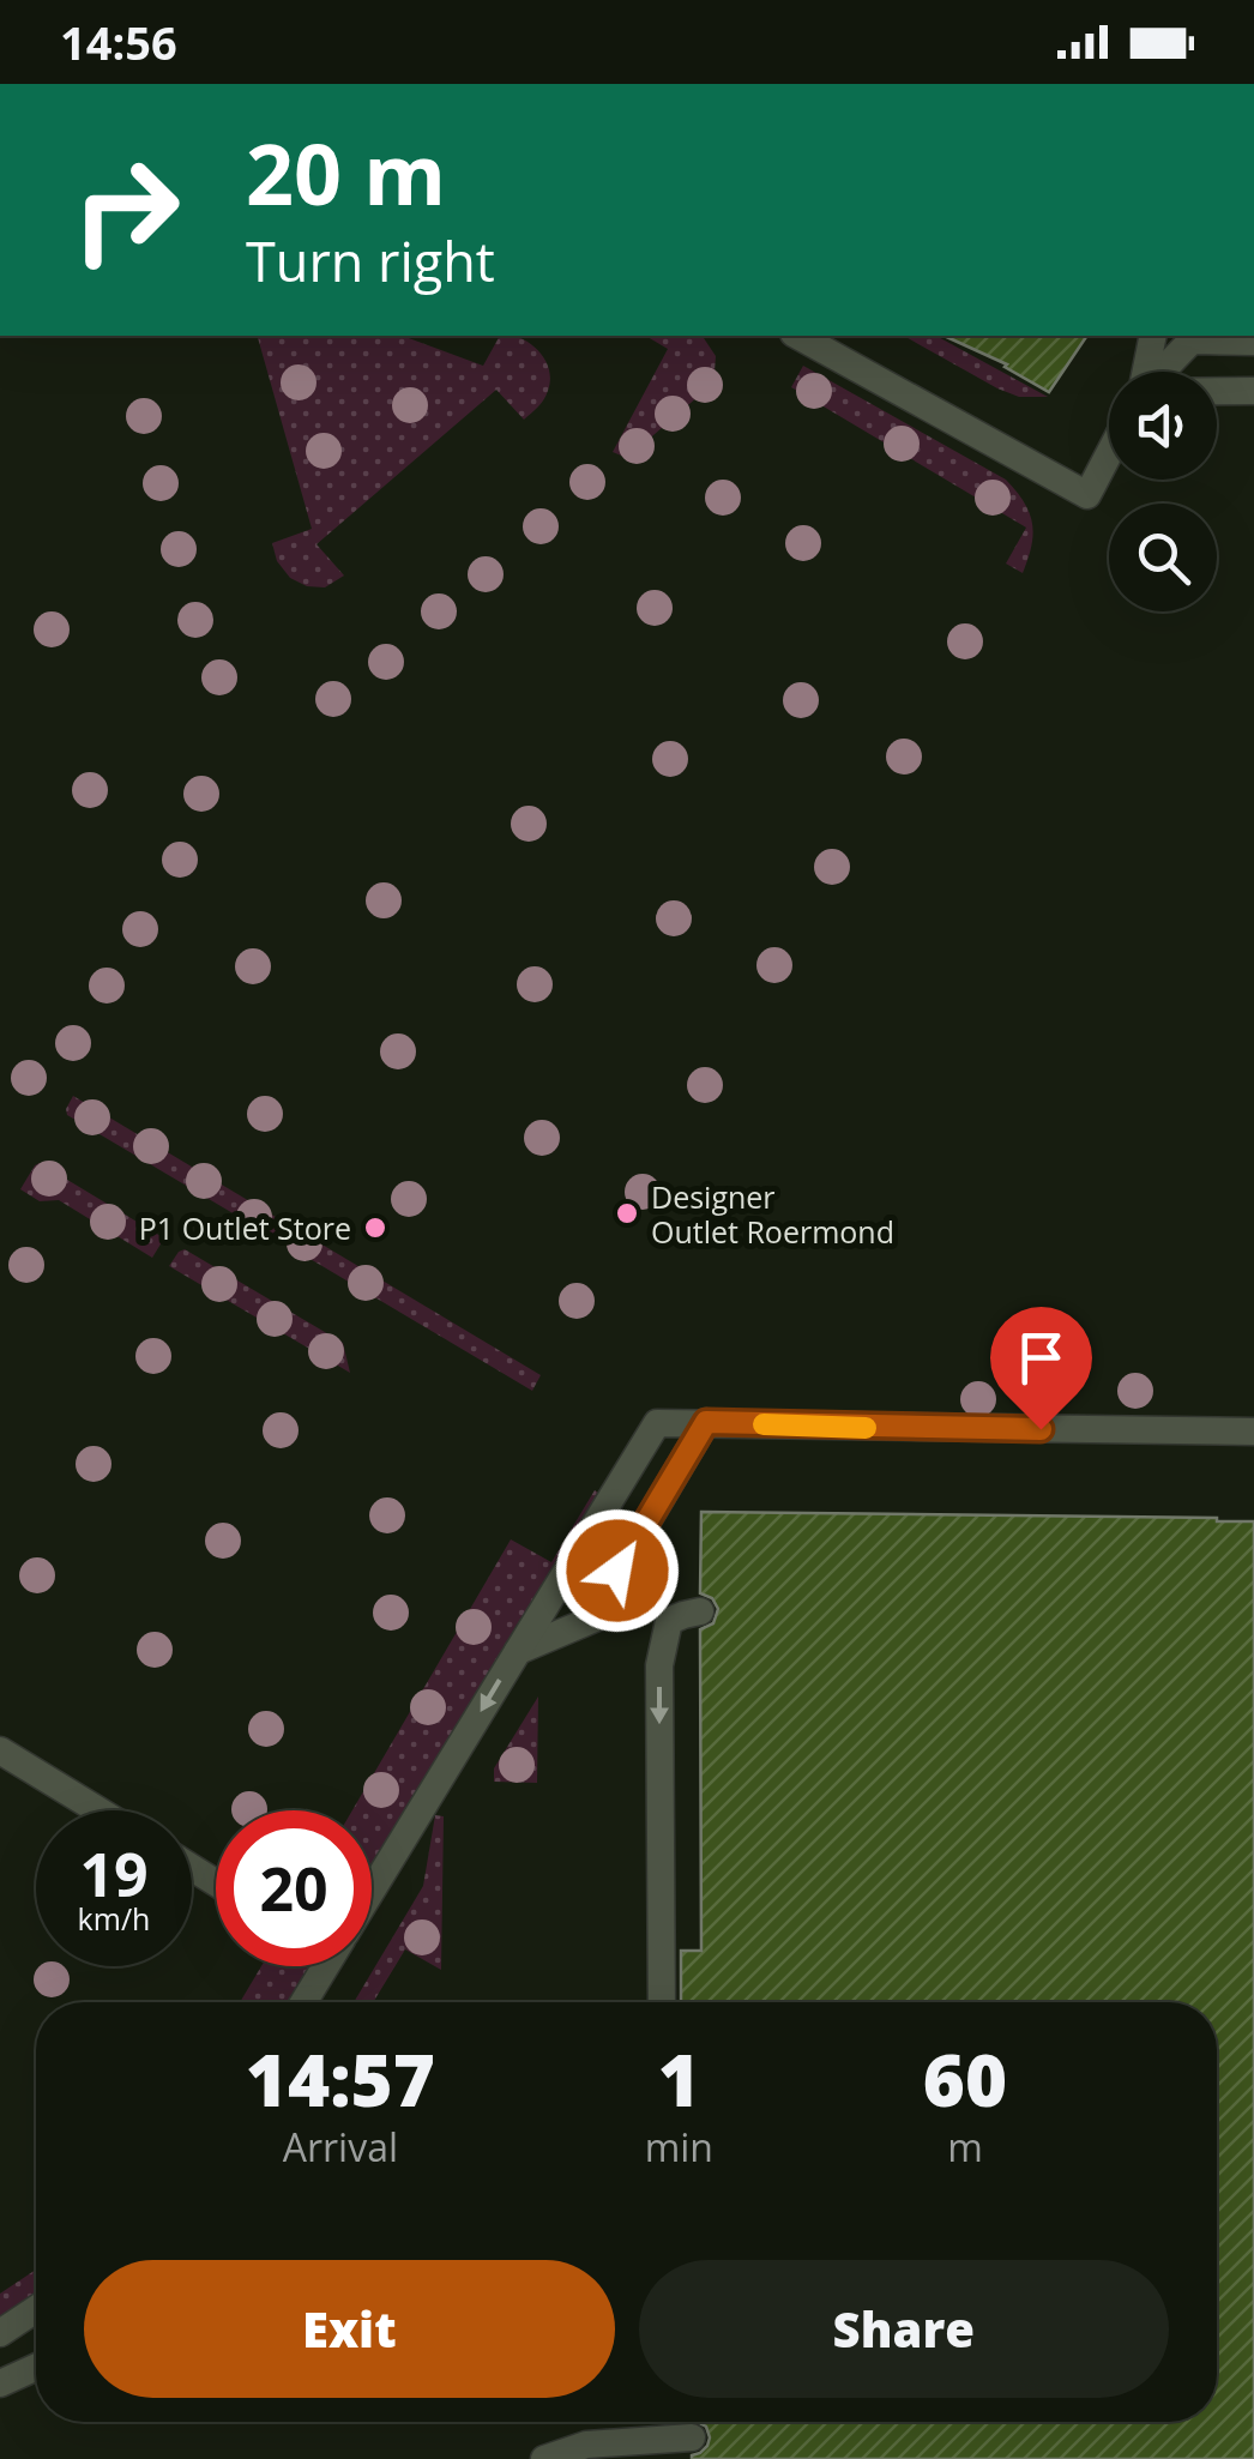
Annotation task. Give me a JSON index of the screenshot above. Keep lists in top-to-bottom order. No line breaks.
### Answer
{"places":["Designer Outlet Roermond","P1 Outlet Store"],"page":{"status":"14:56","turn":["20 m","Turn right"],"speed":"19 km/h","limit":"20","eta":["14:57","Arrival","1","min","60","m"],"buttons":["Exit","Share"]}}
